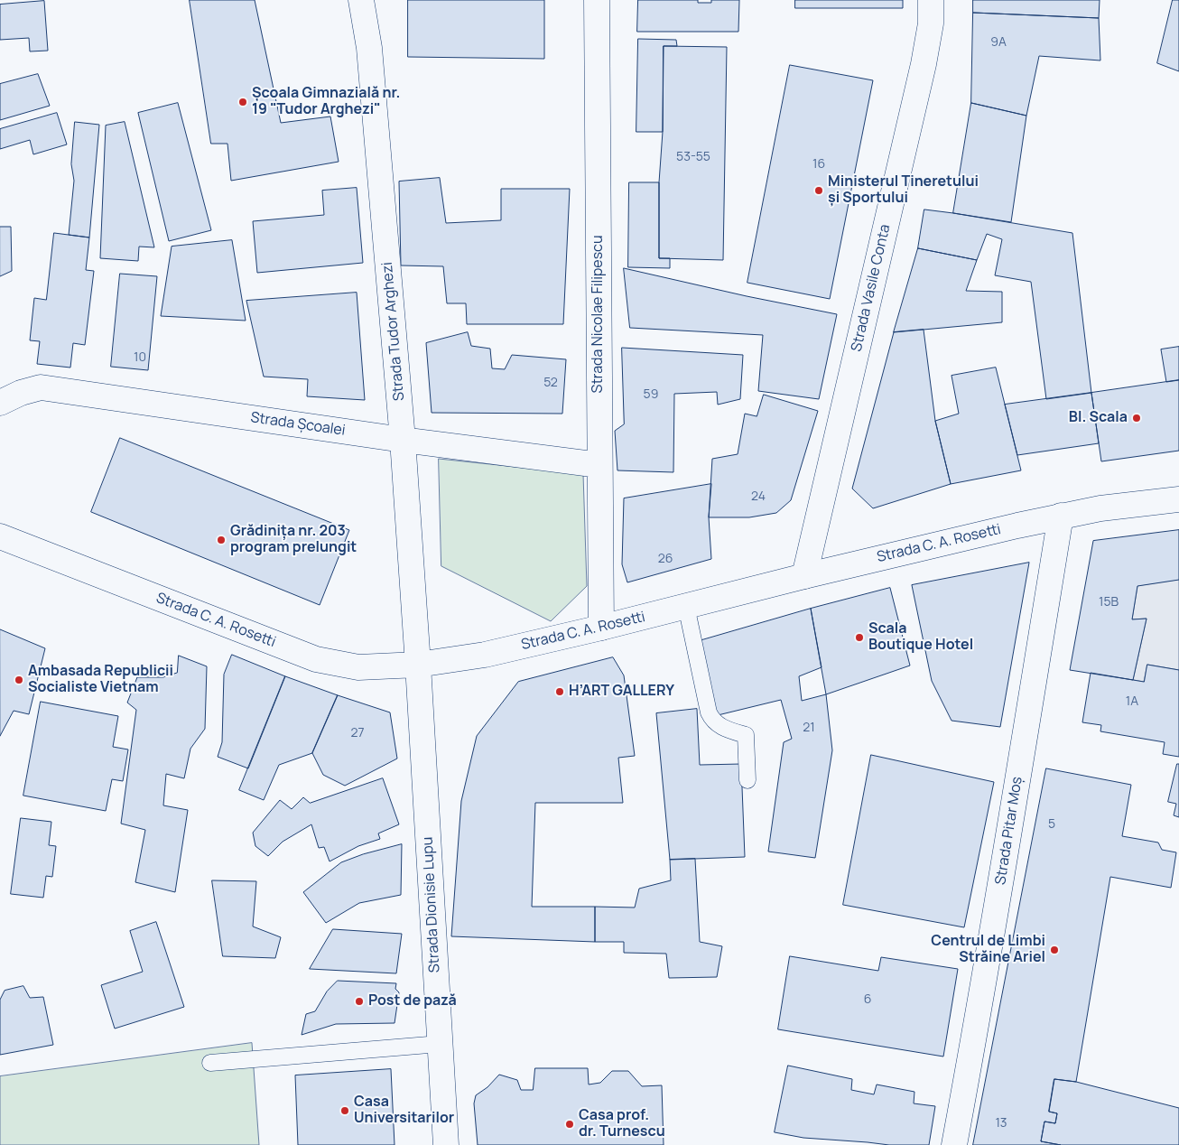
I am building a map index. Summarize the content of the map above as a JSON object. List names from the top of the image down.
{
  "streets": {
    "street": [
      "Strada Vasile Conta",
      "Strada Nicolae Filipescu",
      "Strada Tudor Arghezi",
      "Strada Școalei",
      "Strada C. A. Rosetti",
      "Strada Pitar Moș",
      "Strada Dionisie Lupu"
    ]
  },
  "crossings": [
    ["Strada Vasile Conta", "Strada C. A. Rosetti"],
    ["Strada Nicolae Filipescu", "Strada Școalei"],
    ["Strada Nicolae Filipescu", "Strada C. A. Rosetti"],
    ["Strada Tudor Arghezi", "Strada Școalei"],
    ["Strada Tudor Arghezi", "Strada C. A. Rosetti"],
    ["Strada Tudor Arghezi", "Strada Dionisie Lupu"],
    ["Strada C. A. Rosetti", "Strada Pitar Moș"],
    ["Strada C. A. Rosetti", "Strada Dionisie Lupu"]
  ],
  "places": [
    "Școala Gimnazială nr. 19 \"Tudor Arghezi\"",
    "Ministerul Tineretului și Sportului",
    "Bl. Scala",
    "Grădinița nr. 203 program prelungit",
    "Scala Boutique Hotel",
    "Ambasada Republicii Socialiste Vietnam",
    "H’ART GALLERY",
    "Centrul de Limbi Străine Ariel",
    "Post de pază",
    "Casa Universitarilor",
    "Casa prof. dr. Turnescu"
  ],
  "house_numbers": [
    "9A",
    "53-55",
    "16",
    "10",
    "52",
    "59",
    "24",
    "26",
    "15B",
    "1A",
    "21",
    "27",
    "5",
    "6",
    "13"
  ]
}
